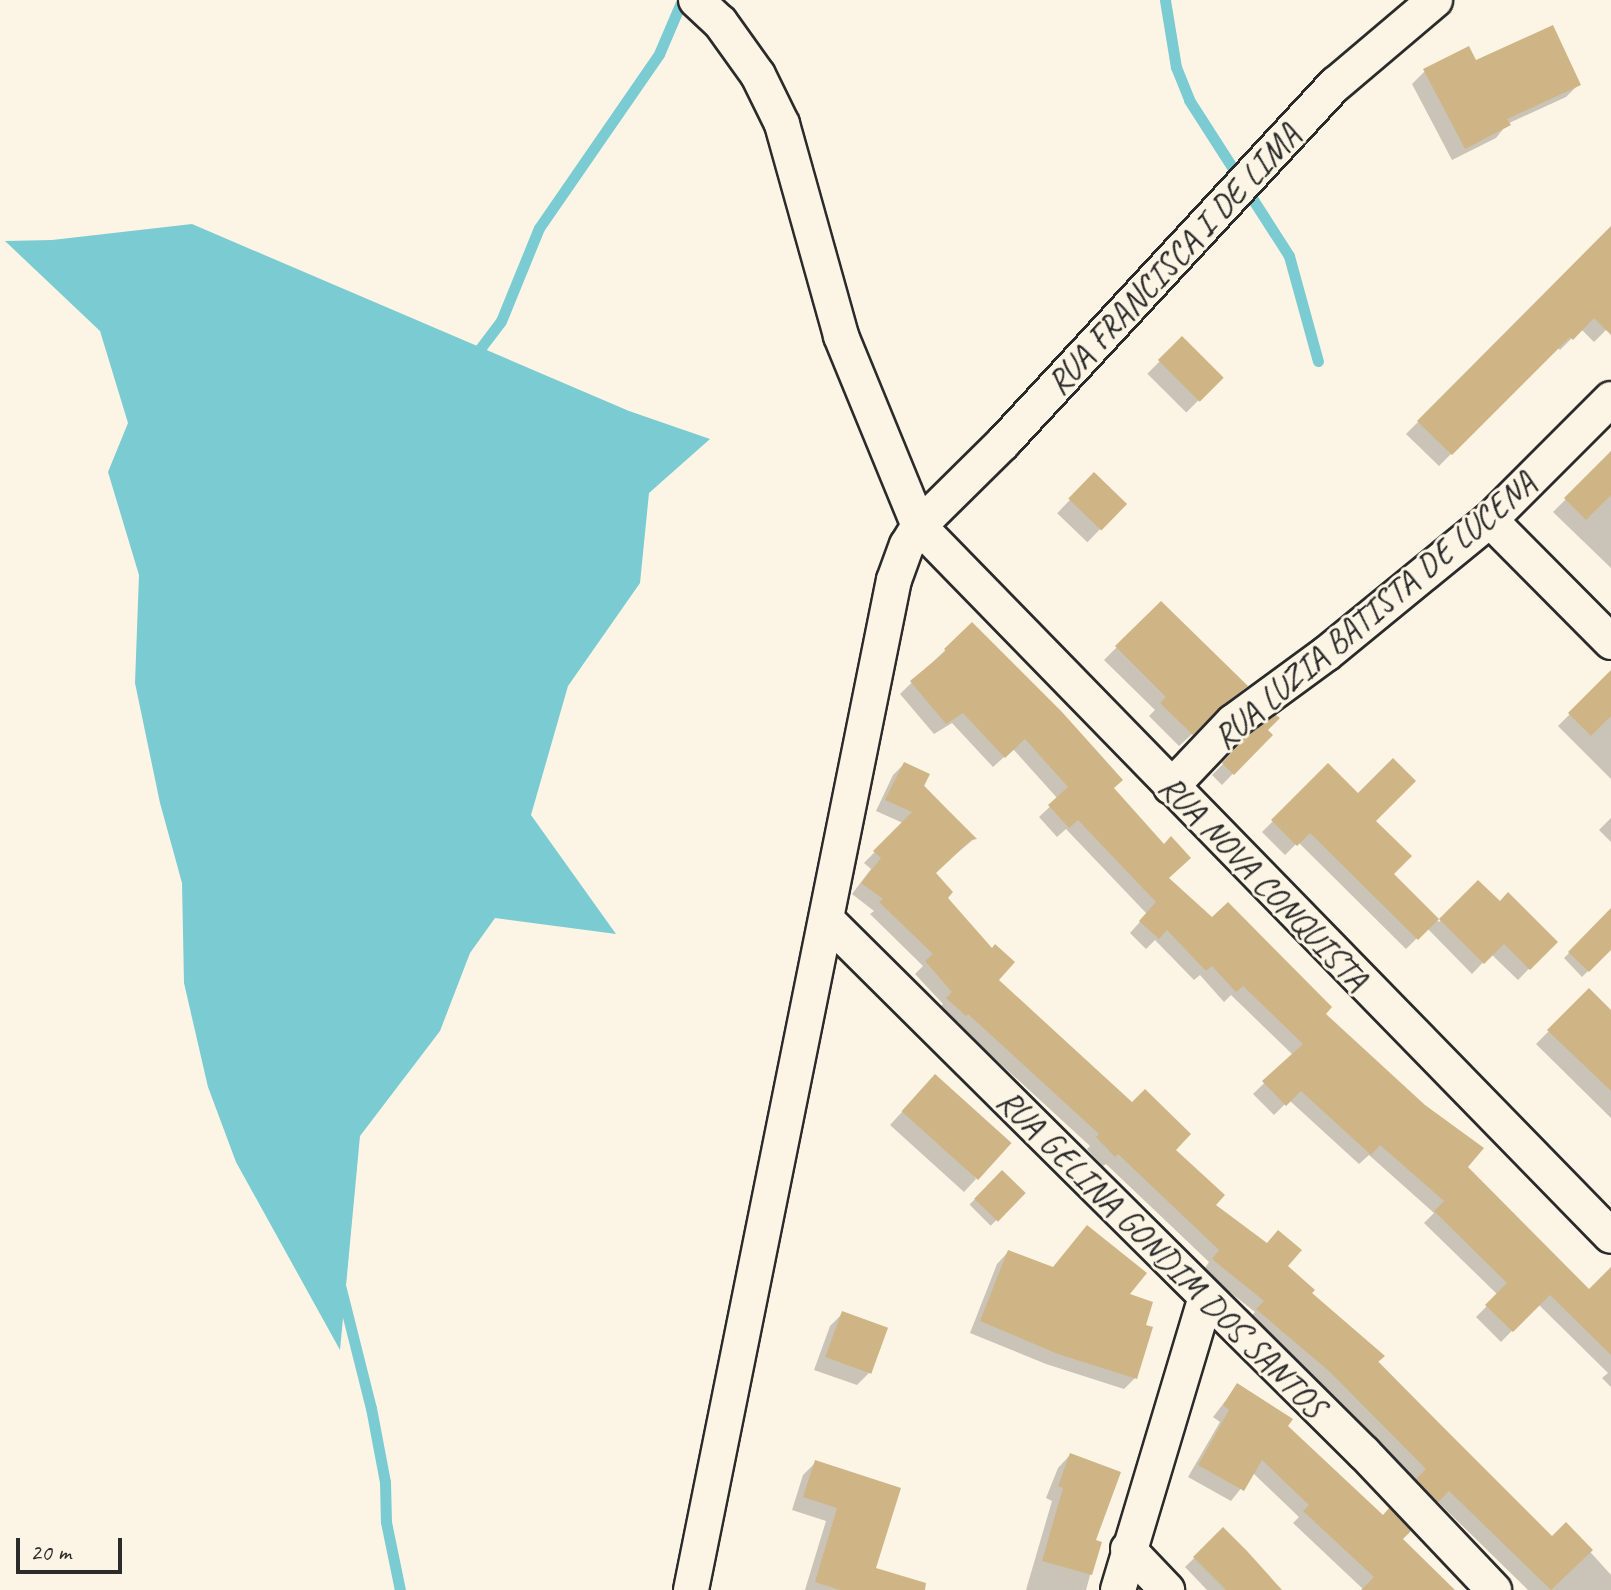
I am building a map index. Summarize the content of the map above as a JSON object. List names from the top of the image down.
{
  "streets": {
    "street": [
      "RUA FRANCISCA I DE LIMA",
      "RUA LUZIA BATISTA DE LUCENA",
      "RUA NOVA CONQUISTA",
      "RUA GELINA GONDIM DOS SANTOS"
    ]
  },
  "crossings": [
    ["RUA FRANCISCA I DE LIMA", "RUA NOVA CONQUISTA"],
    ["RUA LUZIA BATISTA DE LUCENA", "RUA NOVA CONQUISTA"]
  ],
  "scale_bar": "20 m"
}
